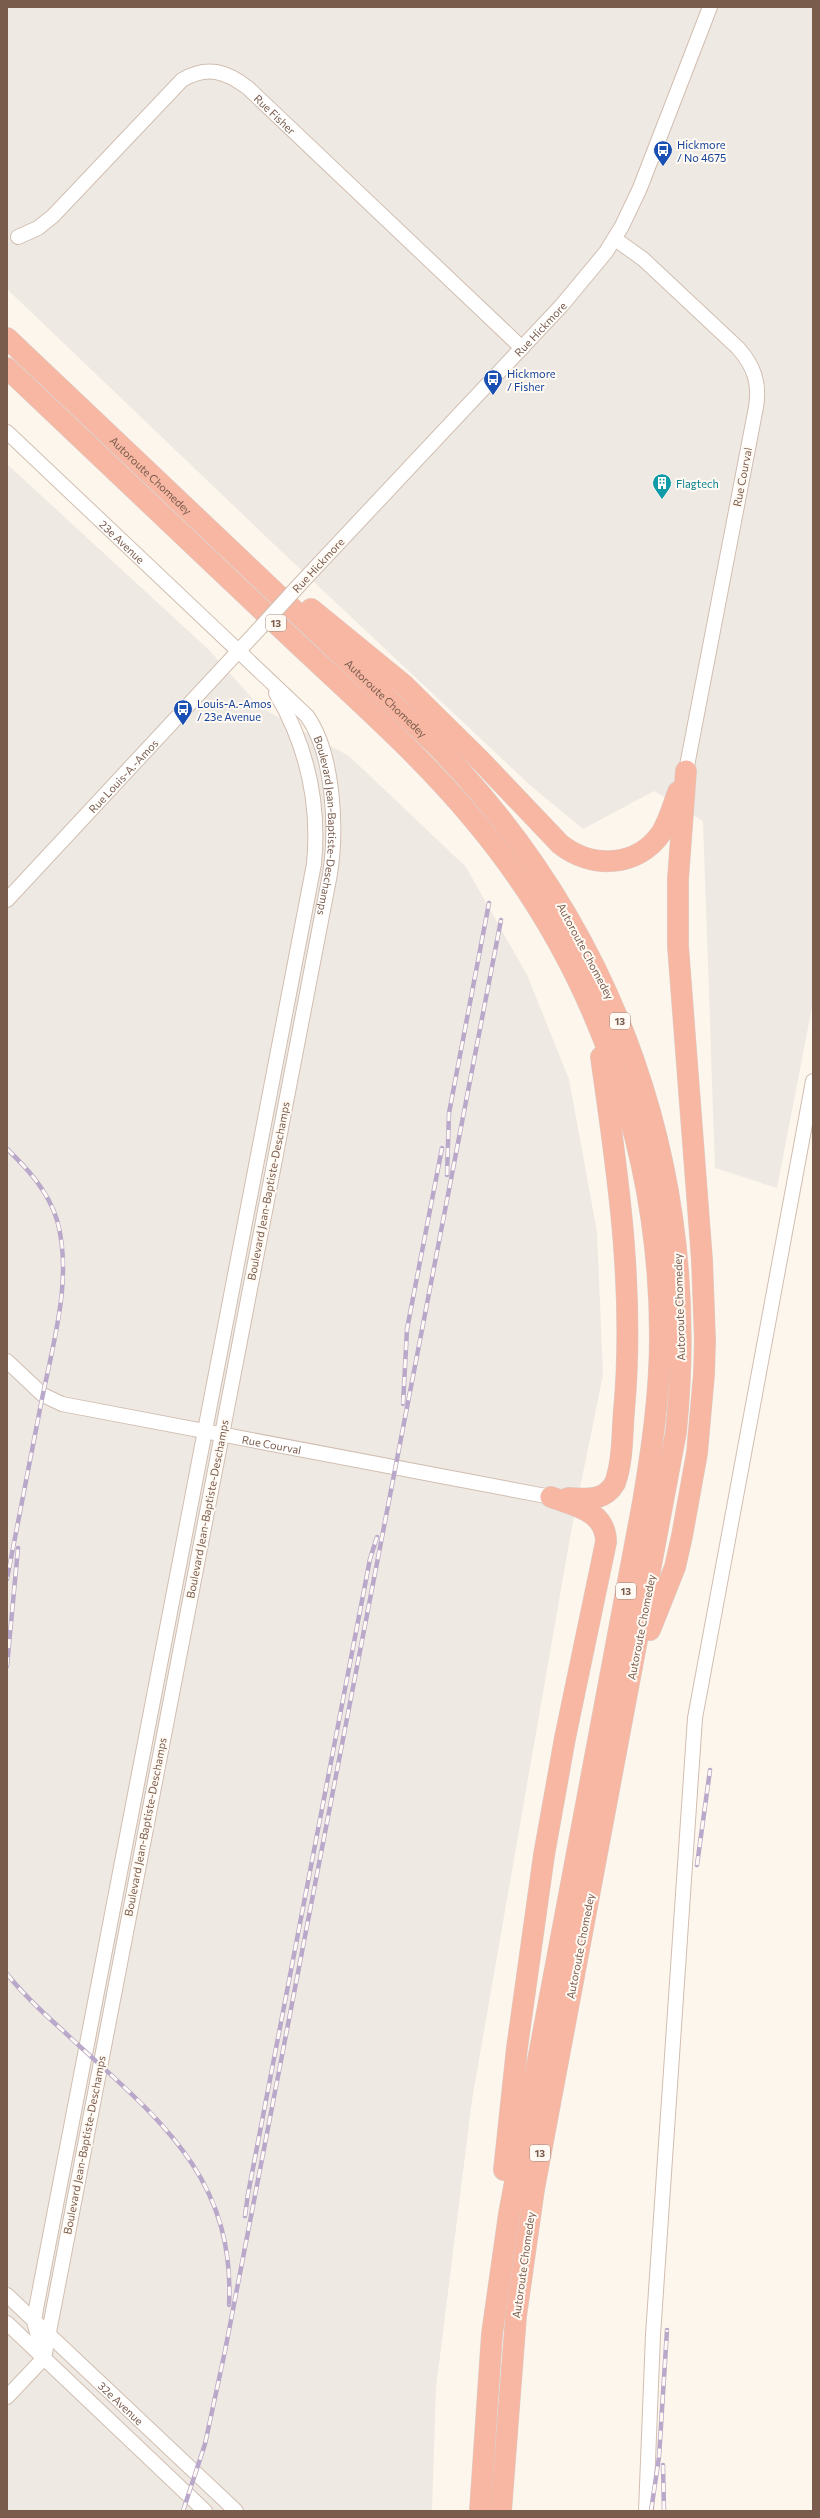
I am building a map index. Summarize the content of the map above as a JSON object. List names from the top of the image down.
{
  "streets": {
    "highway": ["Autoroute Chomedey", "13"],
    "street": [
      "Rue Fisher",
      "Rue Hickmore",
      "Rue Courval",
      "23e Avenue",
      "Rue Louis-A.-Amos",
      "Boulevard Jean-Baptiste-Deschamps",
      "32e Avenue"
    ]
  },
  "crossings": [
    ["Rue Fisher", "Rue Hickmore"],
    ["Rue Hickmore", "Rue Courval"],
    ["Rue Hickmore", "23e Avenue"],
    ["Rue Hickmore", "Rue Louis-A.-Amos"],
    ["Rue Hickmore", "Boulevard Jean-Baptiste-Deschamps"],
    ["Rue Courval", "Boulevard Jean-Baptiste-Deschamps"],
    ["23e Avenue", "Rue Louis-A.-Amos"],
    ["23e Avenue", "Boulevard Jean-Baptiste-Deschamps"],
    ["Rue Louis-A.-Amos", "Boulevard Jean-Baptiste-Deschamps"],
    ["Boulevard Jean-Baptiste-Deschamps", "32e Avenue"]
  ],
  "places": {
    "bus stop": ["Hickmore / No 4675", "Hickmore / Fisher", "Louis-A.-Amos / 23e Avenue"],
    "building": ["Flagtech"]
  }
}
